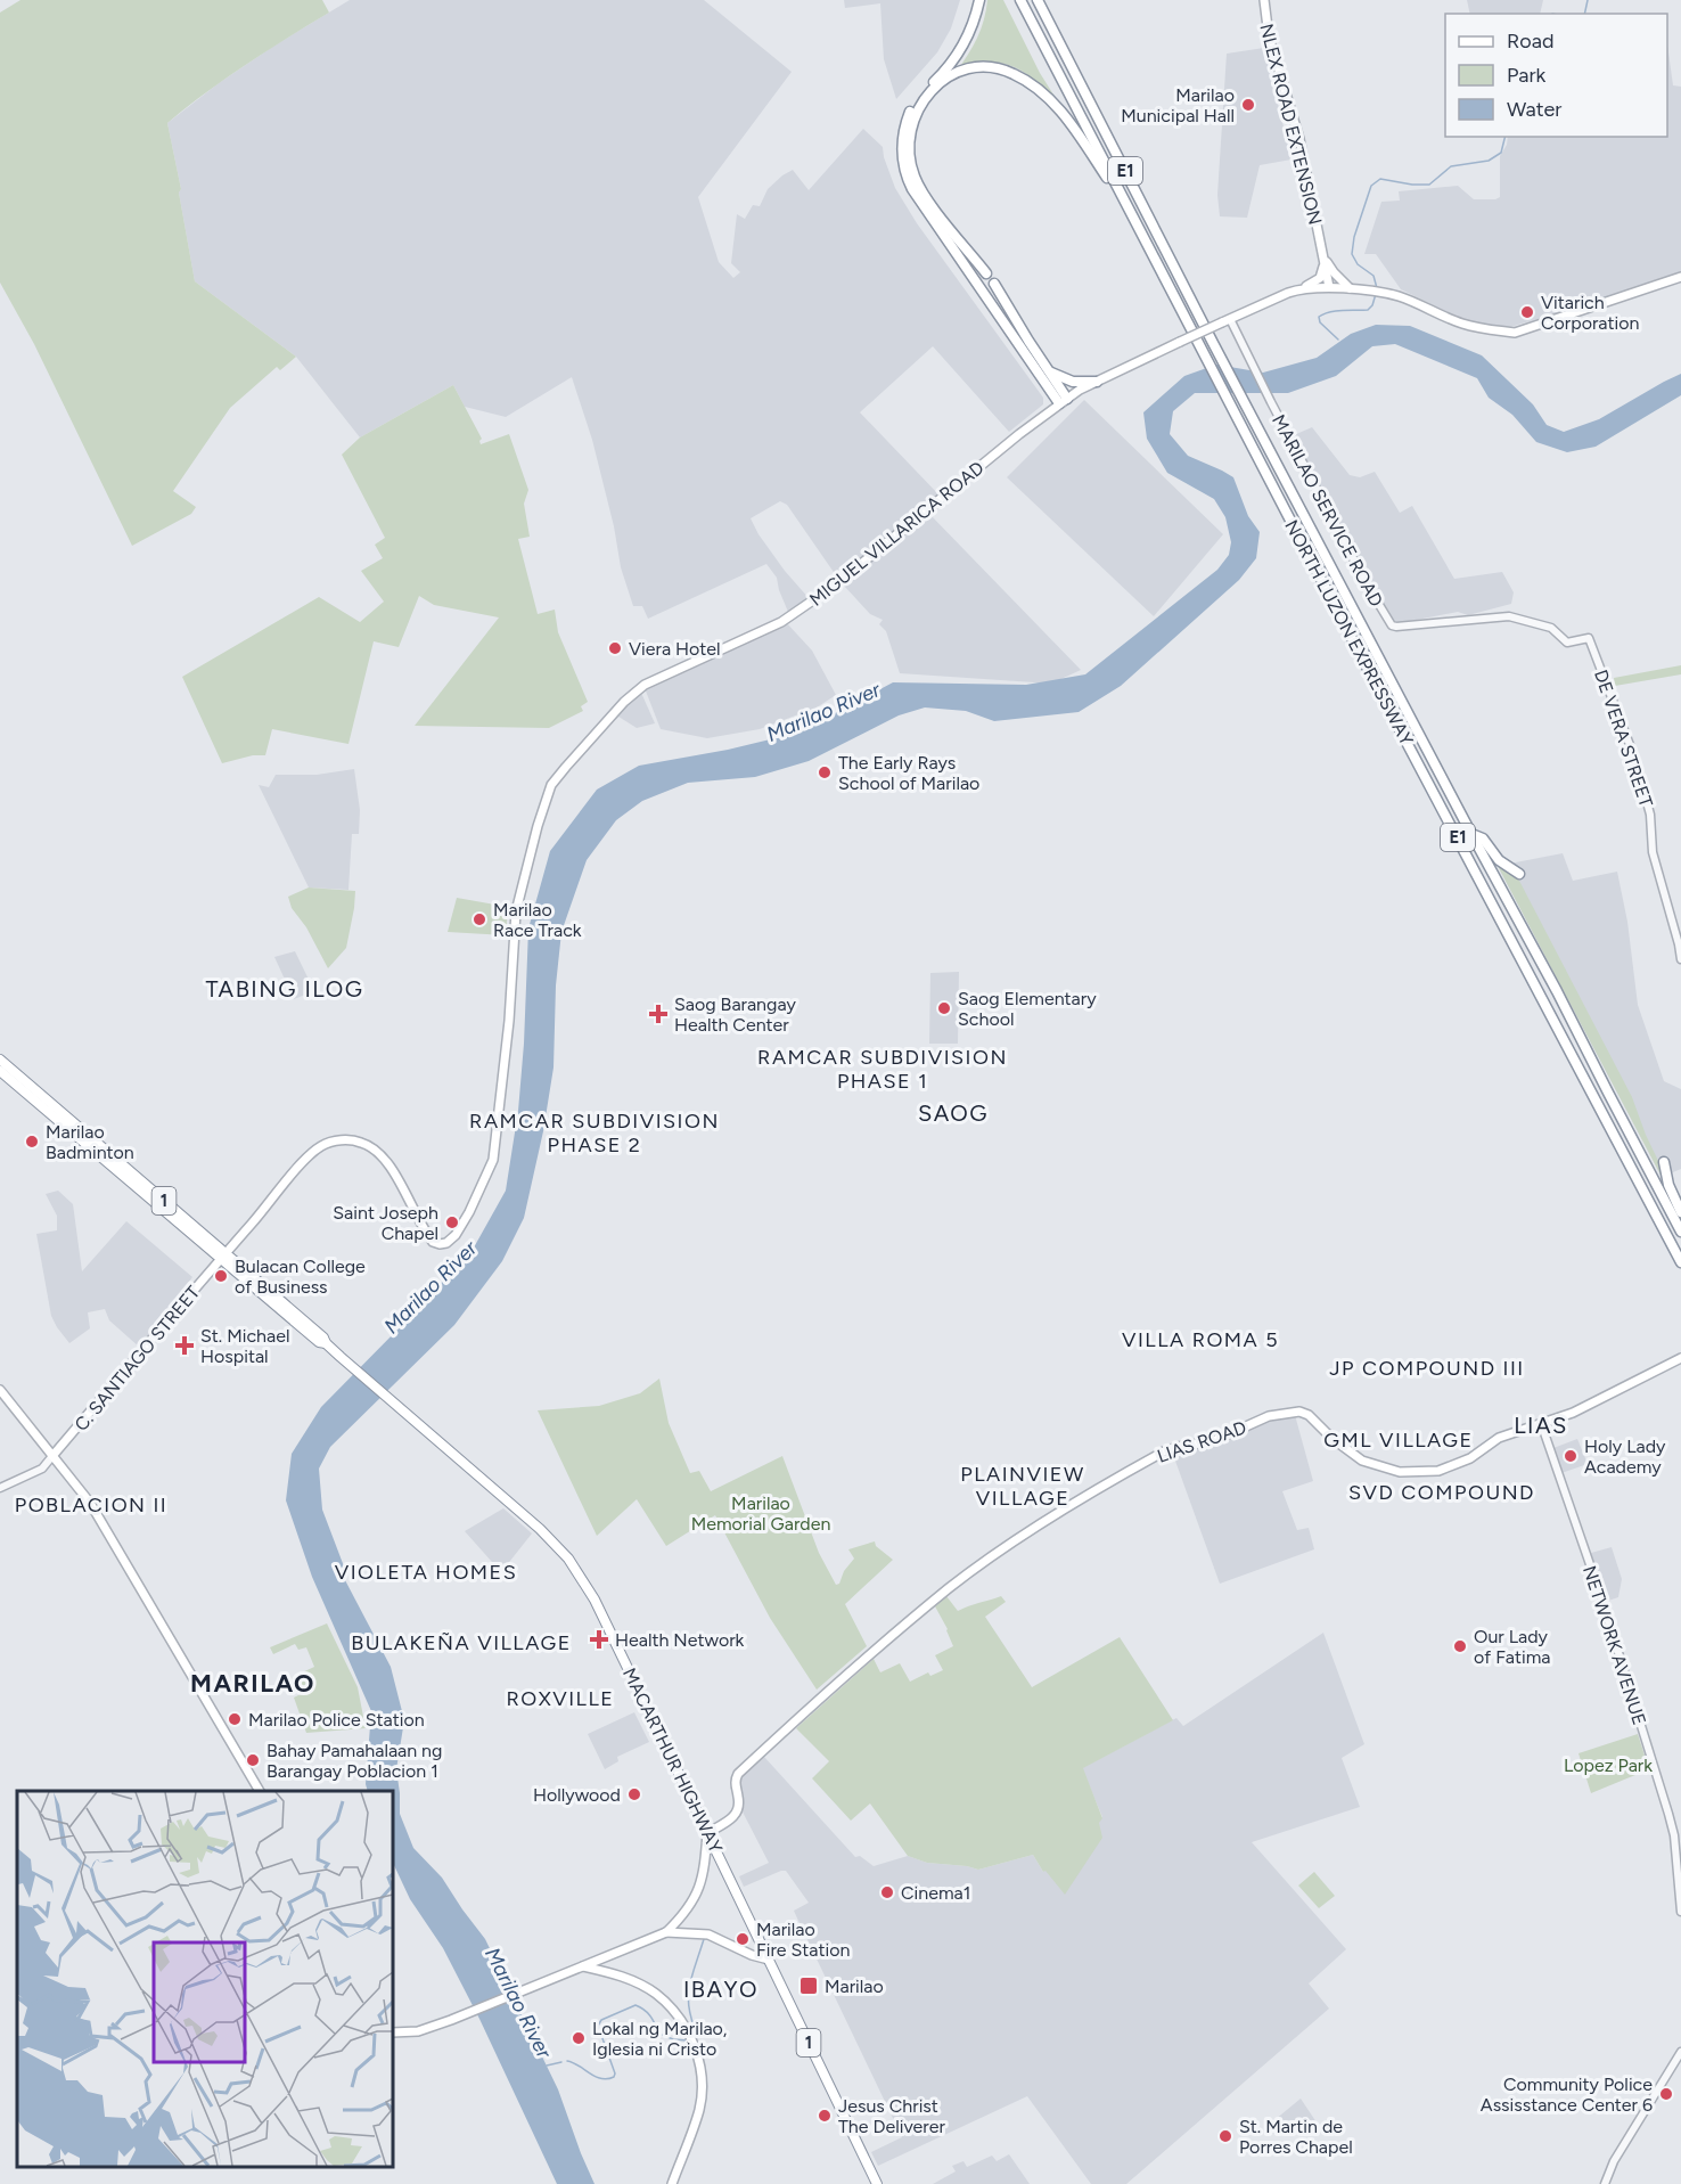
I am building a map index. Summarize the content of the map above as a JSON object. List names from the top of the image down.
{
  "streets": {
    "highway": [
      "E1",
      "NORTH LUZON EXPRESSWAY",
      "1",
      "MACARTHUR HIGHWAY"
    ],
    "main road": [
      "NLEX ROAD EXTENSION",
      "MIGUEL VILLARICA ROAD",
      "C. SANTIAGO STREET",
      "LIAS ROAD"
    ],
    "street": ["MARILAO SERVICE ROAD", "DE VERA STREET", "NETWORK AVENUE"]
  },
  "crossings": [
    ["NLEX ROAD EXTENSION", "MIGUEL VILLARICA ROAD"],
    ["MARILAO SERVICE ROAD", "MIGUEL VILLARICA ROAD"],
    ["MARILAO SERVICE ROAD", "DE VERA STREET"],
    ["MIGUEL VILLARICA ROAD", "C. SANTIAGO STREET"],
    ["MIGUEL VILLARICA ROAD", "MACARTHUR HIGHWAY"],
    ["C. SANTIAGO STREET", "MACARTHUR HIGHWAY"],
    ["LIAS ROAD", "NETWORK AVENUE"],
    ["LIAS ROAD", "MACARTHUR HIGHWAY"]
  ],
  "districts": [
    "TABING ILOG",
    "RAMCAR SUBDIVISION PHASE 1",
    "SAOG",
    "RAMCAR SUBDIVISION PHASE 2",
    "VILLA ROMA 5",
    "JP COMPOUND III",
    "LIAS",
    "GML VILLAGE",
    "PLAINVIEW VILLAGE",
    "SVD COMPOUND",
    "POBLACION II",
    "VIOLETA HOMES",
    "BULAKEÑA VILLAGE",
    "MARILAO",
    "ROXVILLE",
    "IBAYO"
  ],
  "water": ["Marilao River"],
  "parks": ["Marilao Memorial Garden", "Lopez Park"],
  "places": {
    "other": [
      "Marilao Municipal Hall",
      "Vitarich Corporation",
      "Viera Hotel",
      "The Early Rays School of Marilao",
      "Marilao Race Track",
      "Saog Elementary School",
      "Marilao Badminton",
      "Saint Joseph Chapel",
      "Bulacan College of Business",
      "Holy Lady Academy",
      "Our Lady of Fatima",
      "Marilao Police Station",
      "Bahay Pamahalaan ng Barangay Poblacion 1",
      "Hollywood",
      "Cinema1",
      "Marilao Fire Station",
      "Lokal ng Marilao, Iglesia ni Cristo",
      "Community Police Assisstance Center 6",
      "Jesus Christ The Deliverer",
      "St. Martin de Porres Chapel"
    ],
    "health": ["Saog Barangay Health Center", "St. Michael Hospital", "Health Network"],
    "transit": ["Marilao"]
  },
  "legend": ["Road", "Park", "Water"]
}
